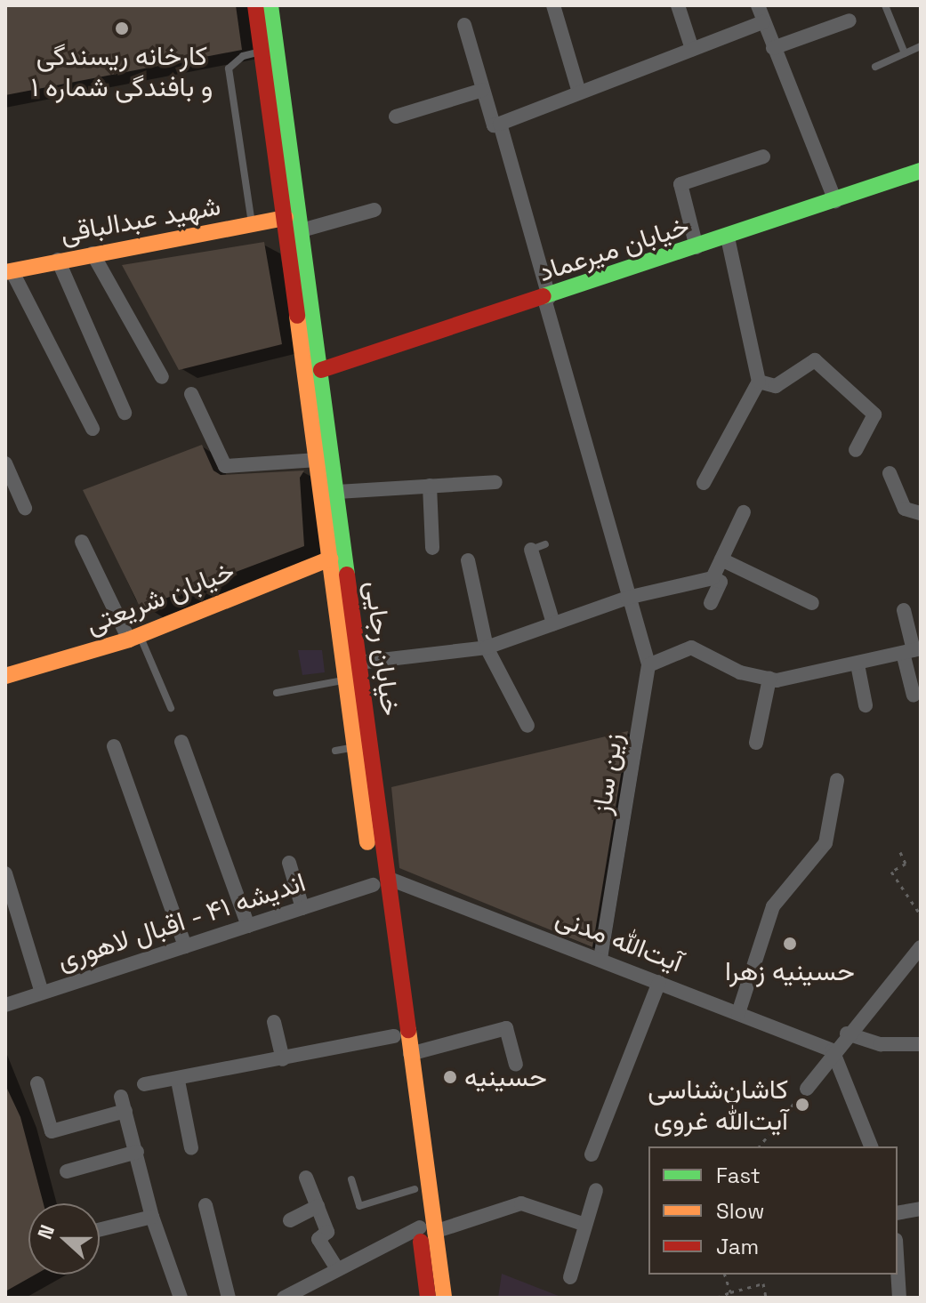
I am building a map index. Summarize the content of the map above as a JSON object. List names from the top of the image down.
{
  "streets": {
    "main road": [
      "شهید عبدالباقی",
      "خیابان میرعماد",
      "خیابان شریعتی",
      "خیابان رجایی"
    ],
    "street": ["زین ساز", "اندیشه ۴۱ - اقبال لاهوری", "آیت‌الله مدنی"]
  },
  "crossings": [
    ["شهید عبدالباقی", "خیابان رجایی"],
    ["خیابان میرعماد", "خیابان رجایی"],
    ["خیابان میرعماد", "زین ساز"],
    ["خیابان شریعتی", "خیابان رجایی"],
    ["خیابان رجایی", "اندیشه ۴۱ - اقبال لاهوری"],
    ["خیابان رجایی", "آیت‌الله مدنی"],
    ["زین ساز", "آیت‌الله مدنی"],
    ["اندیشه ۴۱ - اقبال لاهوری", "آیت‌الله مدنی"]
  ],
  "places": [
    "کارخانه ریسندگی و بافندگی شماره ۱",
    "حسینیه زهرا",
    "حسینیه",
    "کاشان‌شناسی آیت‌الله غروی"
  ],
  "legend": ["Fast", "Slow", "Jam"],
  "north": "left"
}
